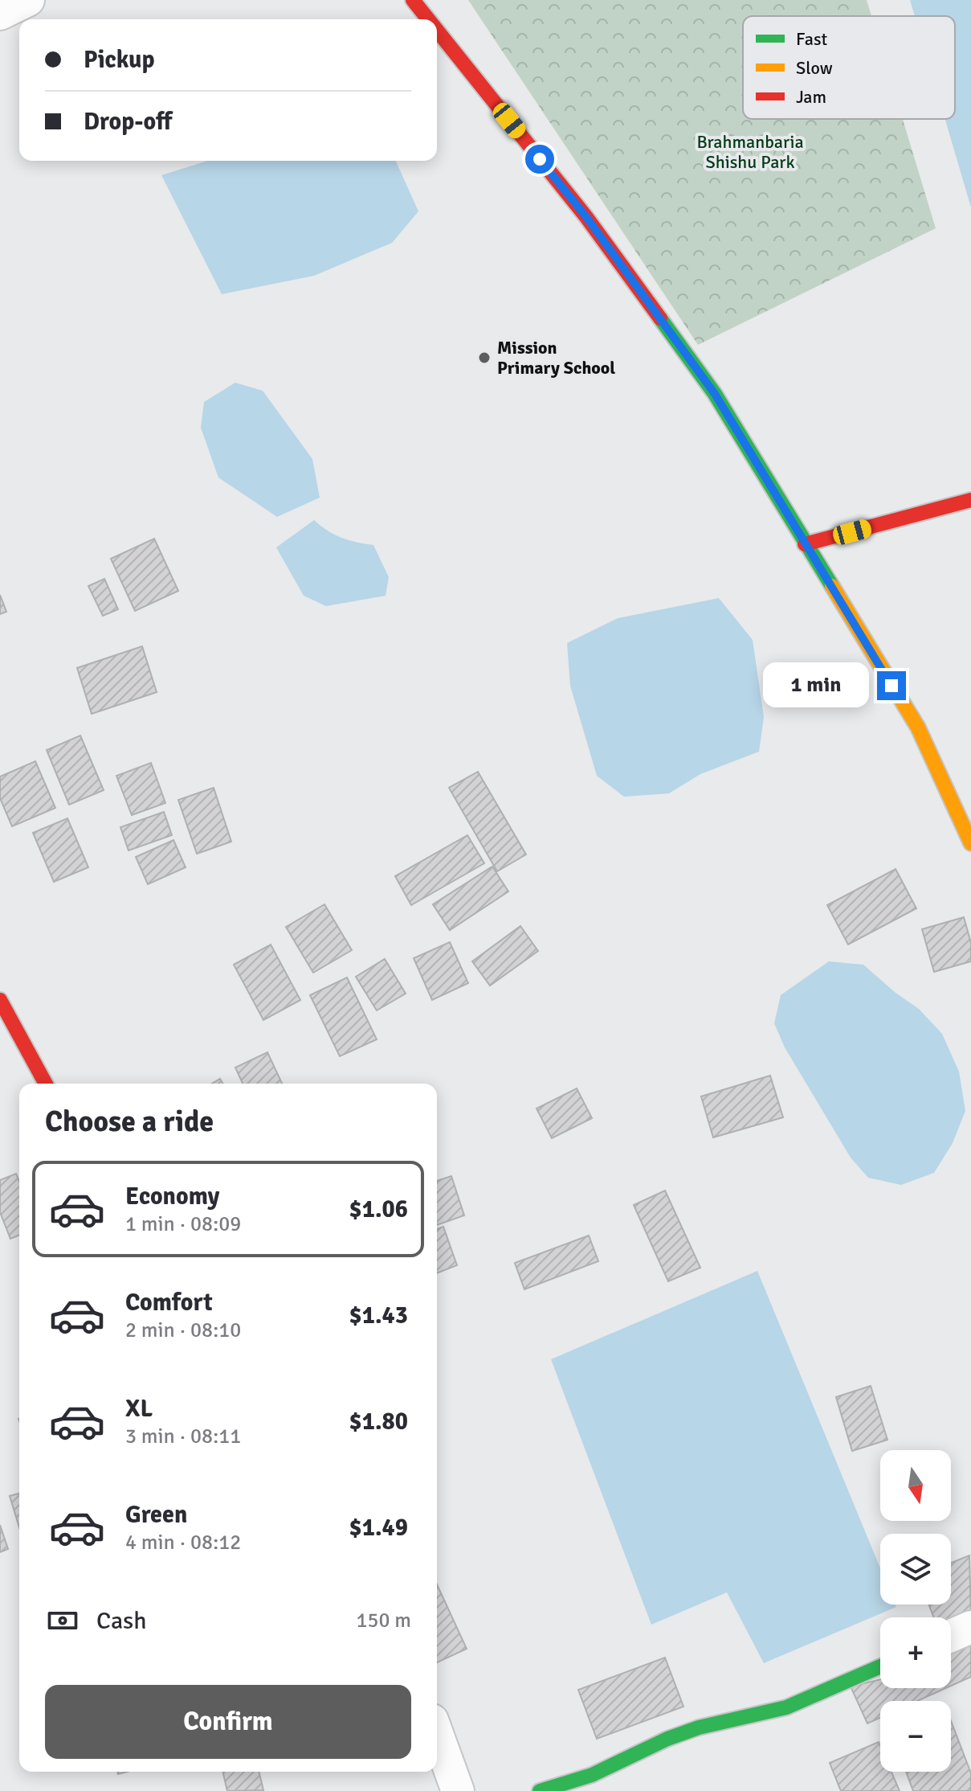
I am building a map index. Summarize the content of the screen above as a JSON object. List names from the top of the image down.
{
  "parks": ["Brahmanbaria Shishu Park"],
  "places": ["Mission Primary School"],
  "legend": ["Fast", "Slow", "Jam"],
  "north": "bottom",
  "page": {
    "banner": ["Pickup", "Drop-off"],
    "bubble": "1 min",
    "heading": "Choose a ride",
    "list": [
      {
        "name": "Economy",
        "note": "1 min · 08:09",
        "value": "$1.06"
      },
      {
        "name": "Comfort",
        "note": "2 min · 08:10",
        "value": "$1.43"
      },
      {
        "name": "XL",
        "note": "3 min · 08:11",
        "value": "$1.80"
      },
      {
        "name": "Green",
        "note": "4 min · 08:12",
        "value": "$1.49"
      }
    ],
    "map_buttons": ["+", "−"],
    "pay": ["Cash", "150 m"],
    "buttons": "Confirm"
  }
}
